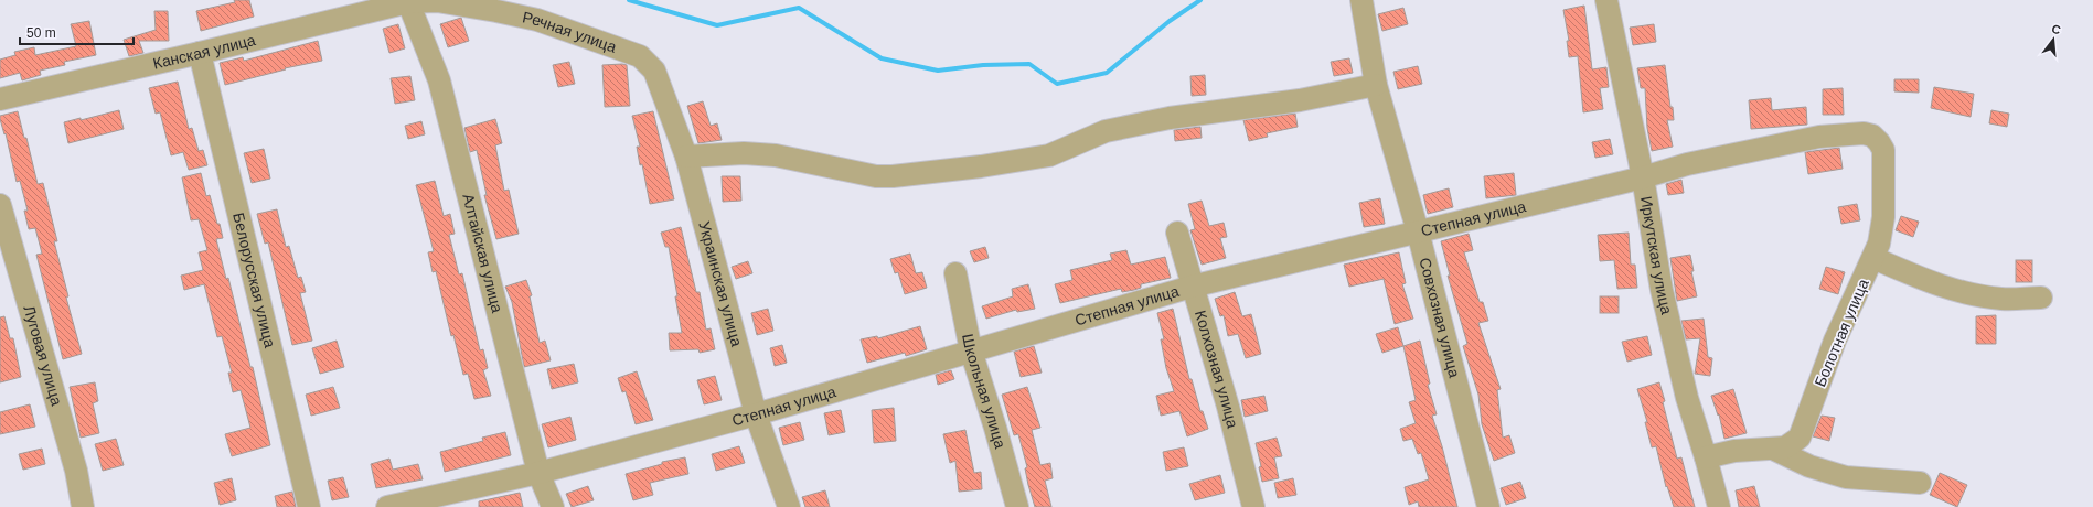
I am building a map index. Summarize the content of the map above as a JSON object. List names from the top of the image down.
{
  "streets": {
    "street": [
      "Речная улица",
      "Канская улица",
      "Степная улица",
      "Алтайская улица",
      "Иркутская улица",
      "Белорусская улица",
      "Украинская улица",
      "Совхозная улица",
      "Болотная улица",
      "Луговая улица",
      "Колхозная улица",
      "Школьная улица"
    ]
  },
  "crossings": [
    ["Речная улица", "Канская улица"],
    ["Речная улица", "Алтайская улица"],
    ["Речная улица", "Украинская улица"],
    ["Канская улица", "Алтайская улица"],
    ["Канская улица", "Белорусская улица"],
    ["Степная улица", "Алтайская улица"],
    ["Степная улица", "Иркутская улица"],
    ["Степная улица", "Украинская улица"],
    ["Степная улица", "Совхозная улица"],
    ["Степная улица", "Болотная улица"],
    ["Степная улица", "Колхозная улица"],
    ["Степная улица", "Школьная улица"],
    ["Иркутская улица", "Болотная улица"]
  ],
  "scale_bar": "50 m",
  "north": "top"
}
